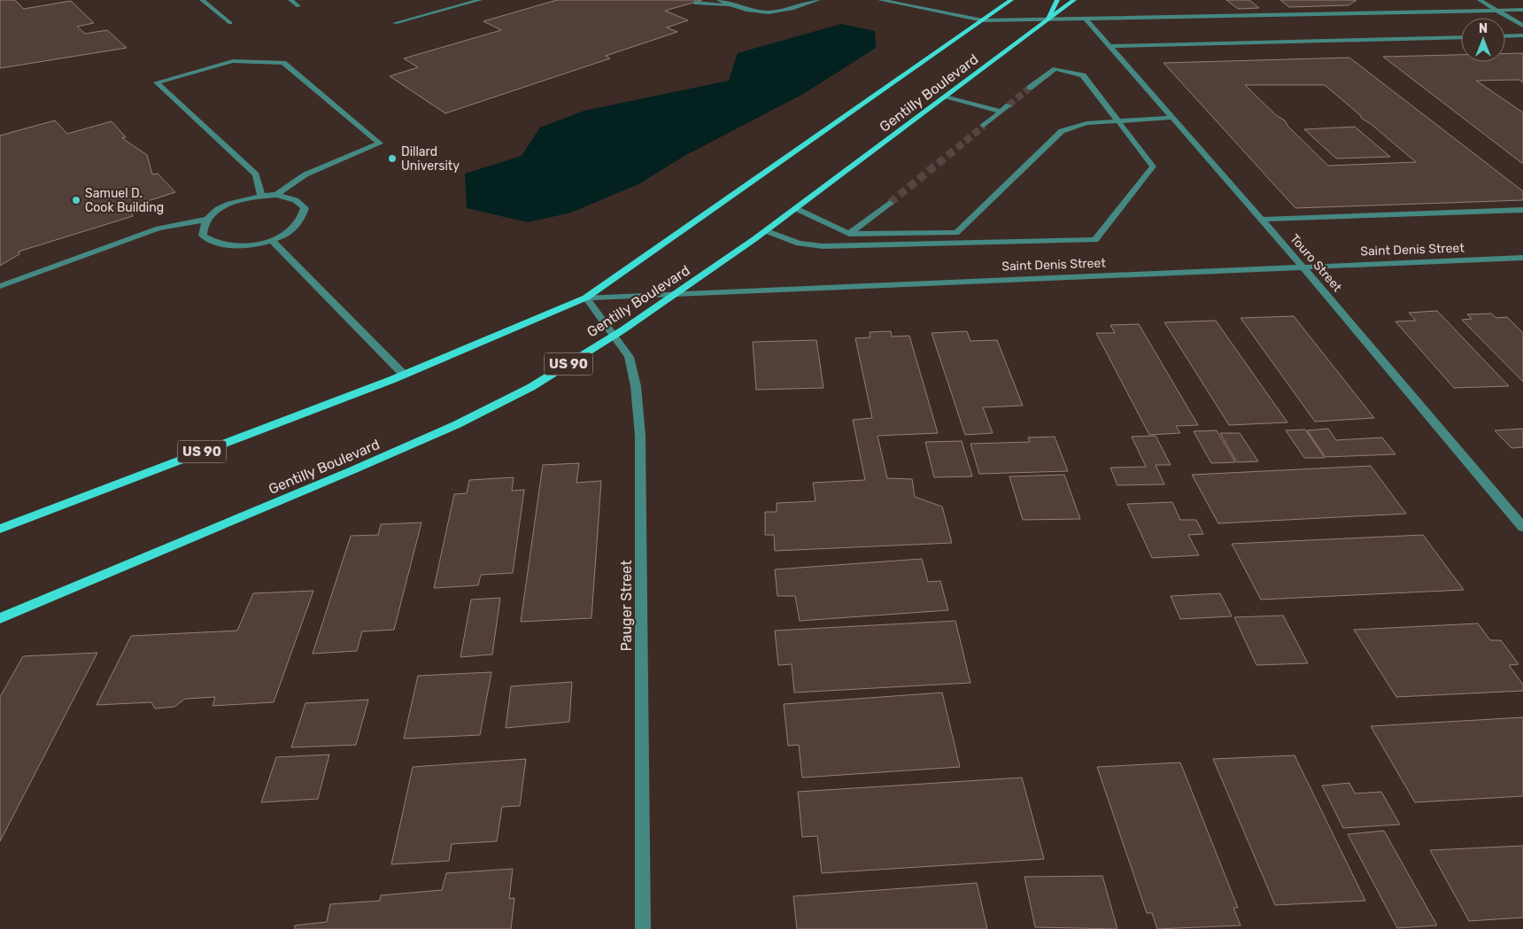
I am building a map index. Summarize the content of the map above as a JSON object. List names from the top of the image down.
{
  "streets": {
    "main road": ["Gentilly Boulevard", "US 90"],
    "street": ["Saint Denis Street", "Touro Street", "Pauger Street"]
  },
  "crossings": [
    ["Gentilly Boulevard", "Saint Denis Street"],
    ["Gentilly Boulevard", "Pauger Street"],
    ["Saint Denis Street", "Touro Street"],
    ["Saint Denis Street", "Pauger Street"]
  ],
  "places": ["Dillard University", "Samuel D. Cook Building"],
  "north": "top"
}
